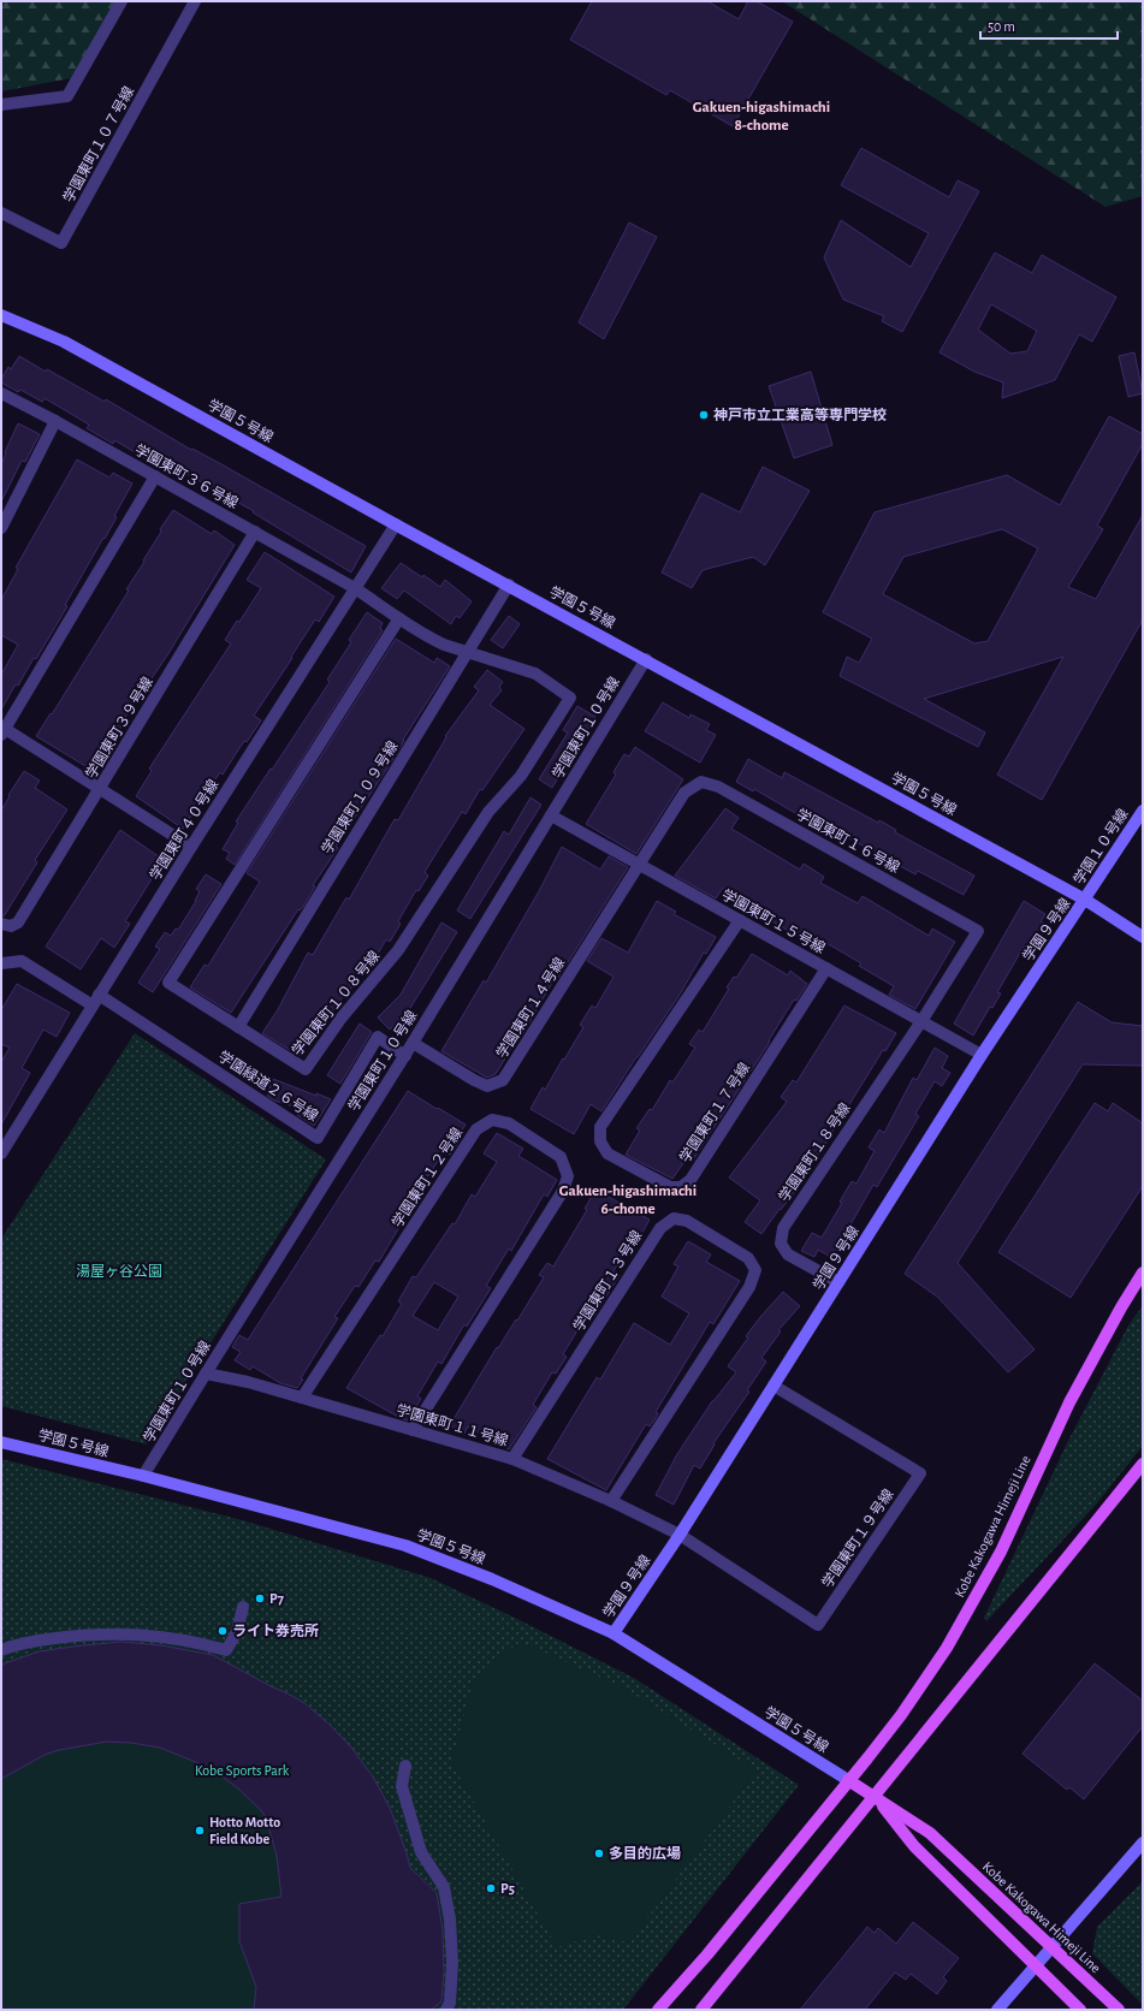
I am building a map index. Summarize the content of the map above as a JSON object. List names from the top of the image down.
{
  "streets": {
    "main road": ["Kobe Kakogawa Himeji Line"],
    "street": [
      "学園東町１０７号線",
      "学園５号線",
      "学園東町３６号線",
      "学園東町３９号線",
      "学園東町１０号線",
      "学園東町１０９号線",
      "学園東町４０号線",
      "学園東町１６号線",
      "学園１０号線",
      "学園東町１５号線",
      "学園９号線",
      "学園東町１０８号線",
      "学園東町１４号線",
      "学園緑道２６号線",
      "学園東町１７号線",
      "学園東町１８号線",
      "学園東町１２号線",
      "学園東町１３号線",
      "学園東町１１号線",
      "学園東町１９号線"
    ]
  },
  "crossings": [
    ["学園５号線", "学園東町１０号線"],
    ["学園５号線", "学園東町１０９号線"],
    ["学園５号線", "学園東町４０号線"],
    ["学園５号線", "学園１０号線"],
    ["学園５号線", "学園９号線"],
    ["学園５号線", "Kobe Kakogawa Himeji Line"],
    ["学園東町３６号線", "学園東町３９号線"],
    ["学園東町３６号線", "学園東町４０号線"],
    ["学園東町３６号線", "学園東町１０８号線"],
    ["学園東町１０号線", "学園東町１５号線"],
    ["学園東町１０号線", "学園東町１４号線"],
    ["学園東町１０号線", "学園緑道２６号線"],
    ["学園東町１０号線", "学園東町１１号線"],
    ["学園東町１０９号線", "学園東町１０８号線"],
    ["学園東町４０号線", "学園東町１０８号線"],
    ["学園東町４０号線", "学園緑道２６号線"],
    ["学園東町１６号線", "学園東町１５号線"],
    ["学園東町１６号線", "学園東町１４号線"],
    ["学園東町１６号線", "学園東町１８号線"],
    ["学園１０号線", "学園９号線"],
    ["学園東町１５号線", "学園９号線"],
    ["学園東町１５号線", "学園東町１４号線"],
    ["学園東町１５号線", "学園東町１７号線"],
    ["学園東町１５号線", "学園東町１８号線"],
    ["学園９号線", "学園東町１８号線"],
    ["学園９号線", "学園東町１１号線"],
    ["学園９号線", "学園東町１９号線"],
    ["学園東町１２号線", "学園東町１１号線"],
    ["学園東町１３号線", "学園東町１１号線"],
    ["学園東町１１号線", "学園東町１９号線"]
  ],
  "districts": ["Gakuen-higashimachi 8-chome", "Gakuen-higashimachi 6-chome"],
  "parks": ["湯屋ヶ谷公園", "Kobe Sports Park"],
  "places": [
    "神戸市立工業高等専門学校",
    "P7",
    "ライト券売所",
    "Hotto Motto Field Kobe",
    "多目的広場",
    "P5"
  ],
  "scale_bar": "50 m"
}
